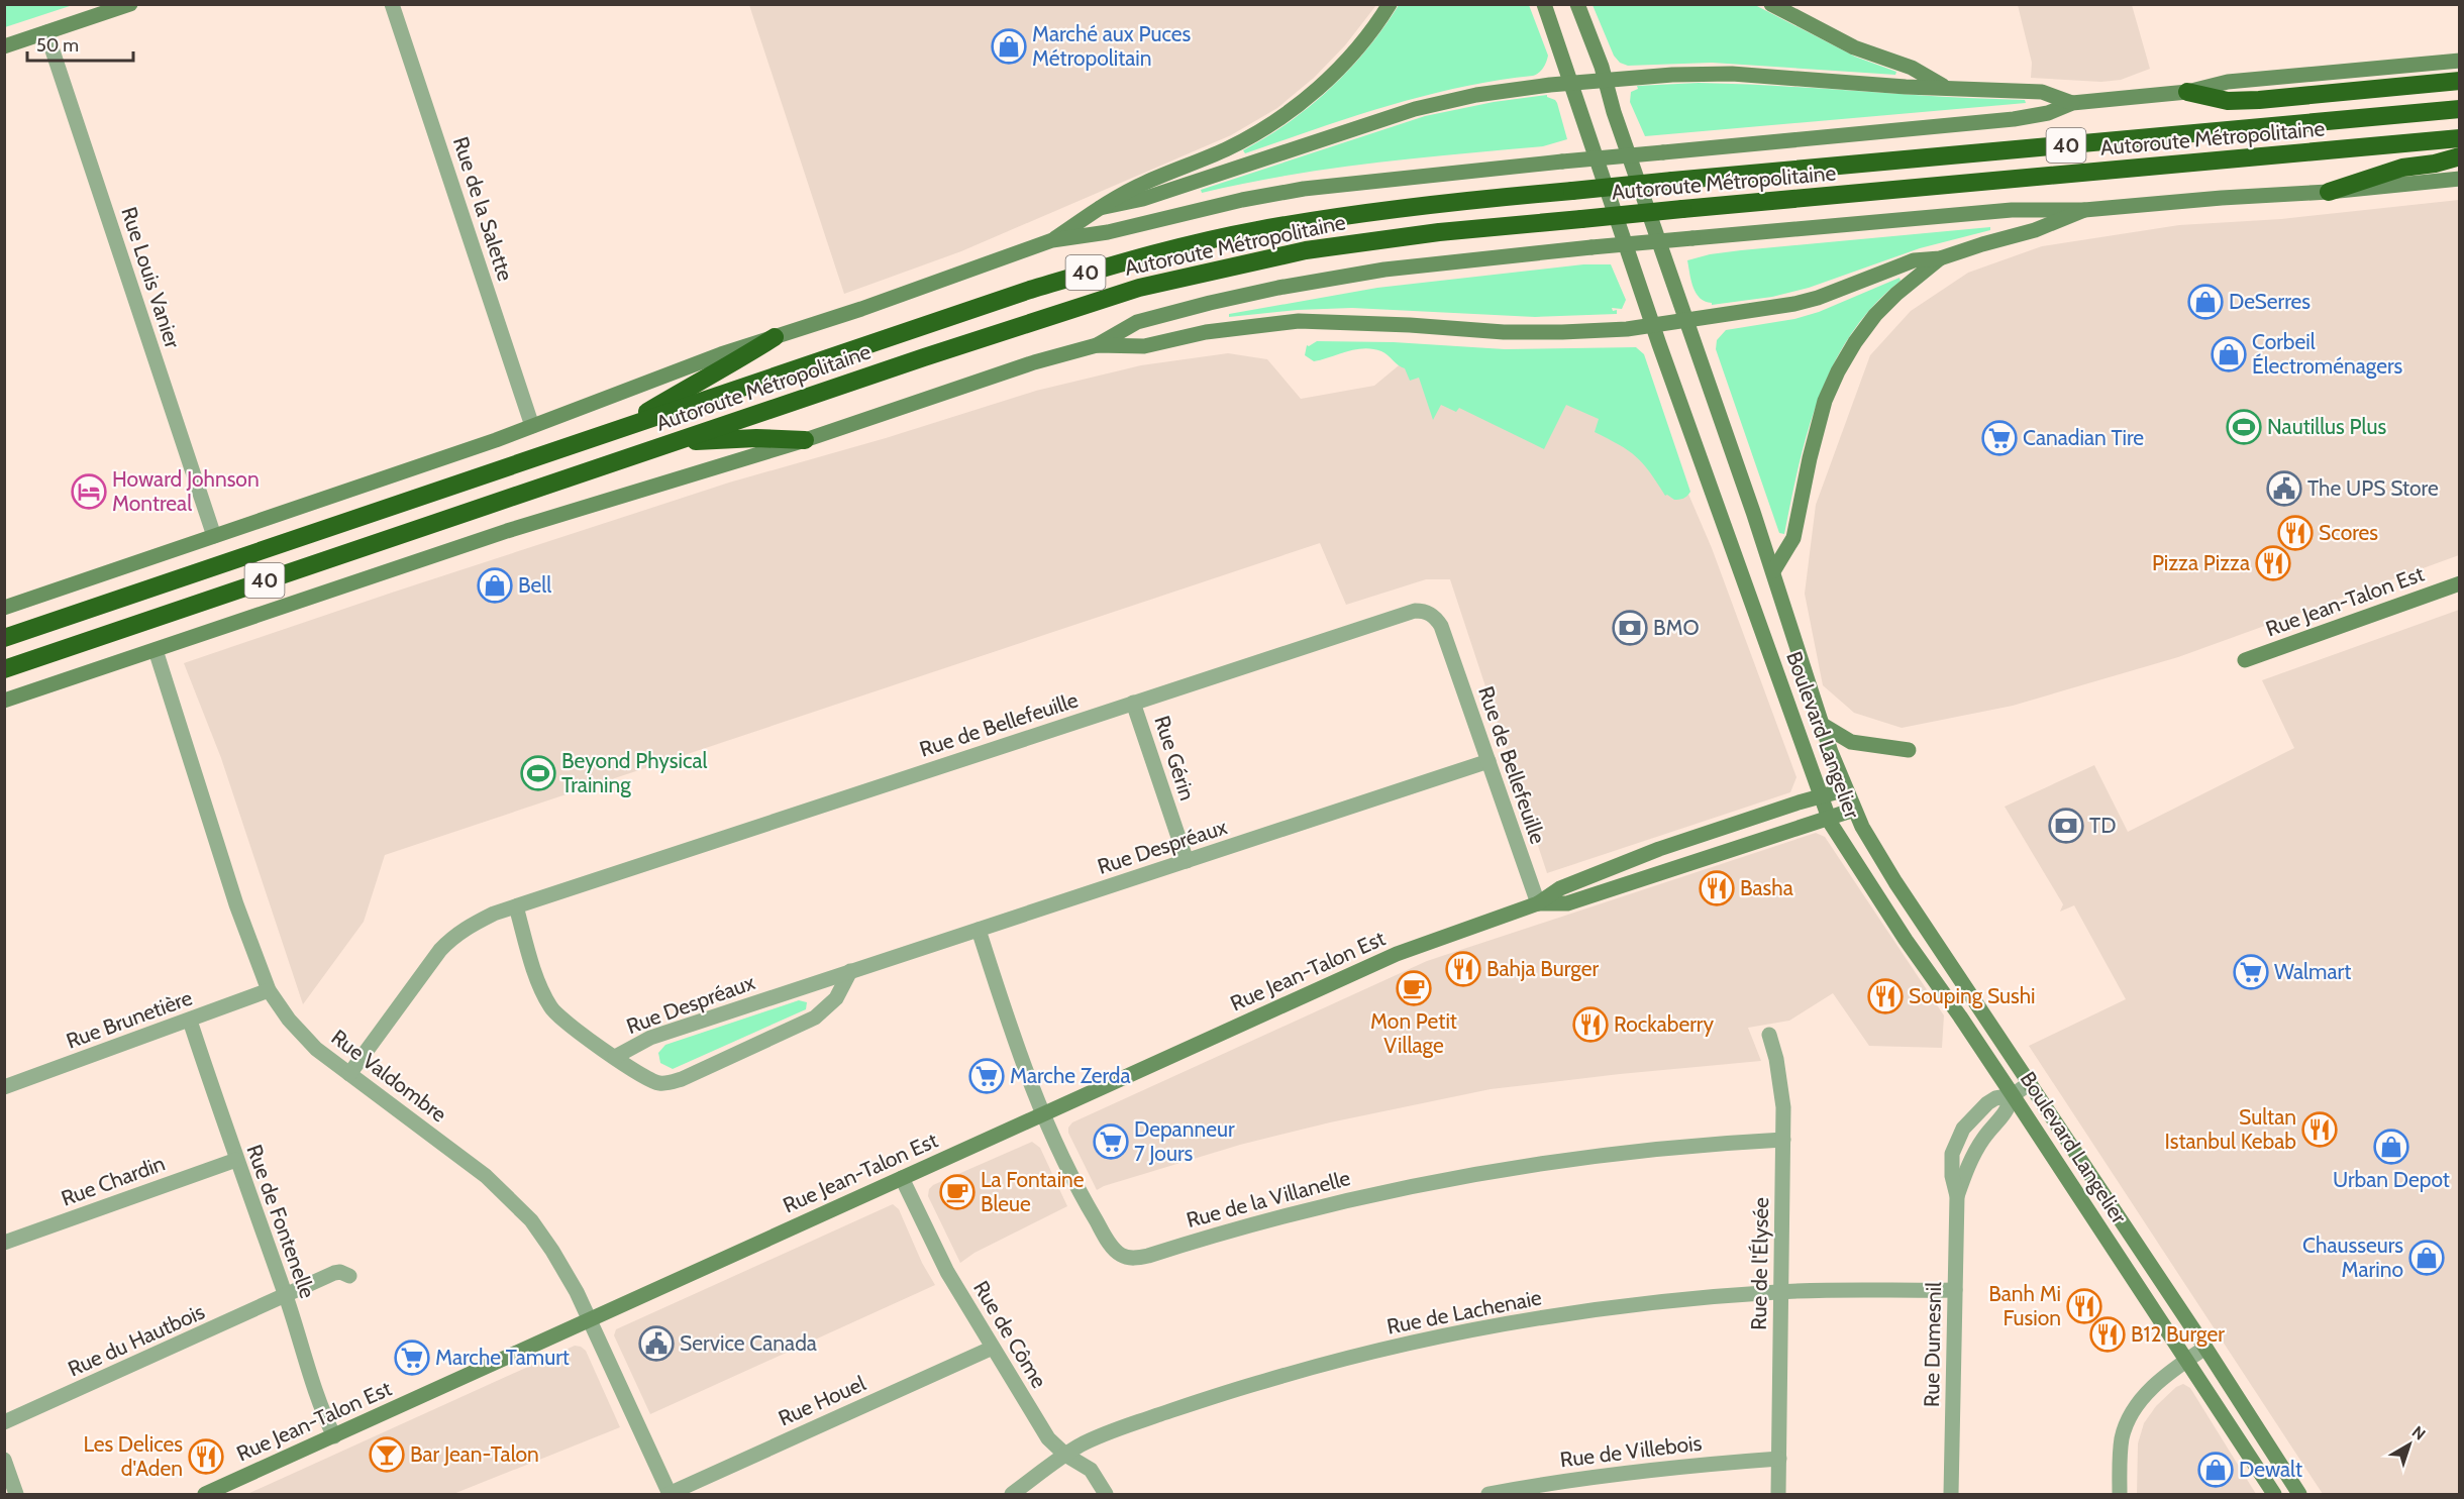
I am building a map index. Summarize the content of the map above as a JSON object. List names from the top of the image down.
{
  "streets": {
    "highway": ["Autoroute Métropolitaine", "40"],
    "main road": ["Rue Jean-Talon Est", "Boulevard Langelier"],
    "street": [
      "Rue de la Salette",
      "Rue Louis Vanier",
      "Rue de Bellefeuille",
      "Rue Gérin",
      "Rue Despréaux",
      "Rue Brunetière",
      "Rue Valdombre",
      "Rue Chardin",
      "Rue de la Villanelle",
      "Rue de Fontenelle",
      "Rue de l'Élysée",
      "Rue de Lachenaie",
      "Rue de Côme",
      "Rue du Hautbois",
      "Rue Dumesnil",
      "Rue Houel",
      "Rue de Villebois"
    ]
  },
  "crossings": [
    ["Rue Jean-Talon Est", "Rue de Bellefeuille"],
    ["Rue Jean-Talon Est", "Boulevard Langelier"],
    ["Rue Jean-Talon Est", "Rue Valdombre"],
    ["Rue Jean-Talon Est", "Rue de la Villanelle"],
    ["Rue Jean-Talon Est", "Rue de Fontenelle"],
    ["Rue Jean-Talon Est", "Rue de Côme"],
    ["Rue de Bellefeuille", "Rue Gérin"],
    ["Rue de Bellefeuille", "Rue Despréaux"],
    ["Rue de Bellefeuille", "Rue Valdombre"],
    ["Boulevard Langelier", "Rue Dumesnil"],
    ["Rue Gérin", "Rue Despréaux"],
    ["Rue Despréaux", "Rue de la Villanelle"],
    ["Rue Brunetière", "Rue Valdombre"],
    ["Rue Brunetière", "Rue de Fontenelle"],
    ["Rue Valdombre", "Rue Houel"],
    ["Rue Chardin", "Rue de Fontenelle"],
    ["Rue de la Villanelle", "Rue de l'Élysée"],
    ["Rue de Fontenelle", "Rue du Hautbois"],
    ["Rue de l'Élysée", "Rue de Lachenaie"],
    ["Rue de l'Élysée", "Rue de Villebois"],
    ["Rue de Lachenaie", "Rue de Côme"],
    ["Rue de Lachenaie", "Rue Dumesnil"],
    ["Rue de Côme", "Rue Houel"]
  ],
  "places": {
    "shop": [
      "Marché aux Puces Métropolitain",
      "DeSerres",
      "Corbeil Électroménagers",
      "Bell",
      "Urban Depot",
      "Chausseurs Marino",
      "Dewalt"
    ],
    "sports": ["Nautillus Plus", "Beyond Physical Training"],
    "supermarket": [
      "Canadian Tire",
      "Walmart",
      "Marche Zerda",
      "Depanneur 7 Jours",
      "Marche Tamurt"
    ],
    "public building": ["The UPS Store", "Service Canada"],
    "hotel": ["Howard Johnson Montreal"],
    "restaurant": [
      "Scores",
      "Pizza Pizza",
      "Basha",
      "Bahja Burger",
      "Souping Sushi",
      "Rockaberry",
      "Sultan Istanbul Kebab",
      "Banh Mi Fusion",
      "B12 Burger",
      "Les Delices d'Aden"
    ],
    "bank": ["BMO", "TD"],
    "cafe": ["Mon Petit Village", "La Fontaine Bleue"],
    "bar": ["Bar Jean-Talon"]
  },
  "scale_bar": "50 m",
  "north": "top right"
}
